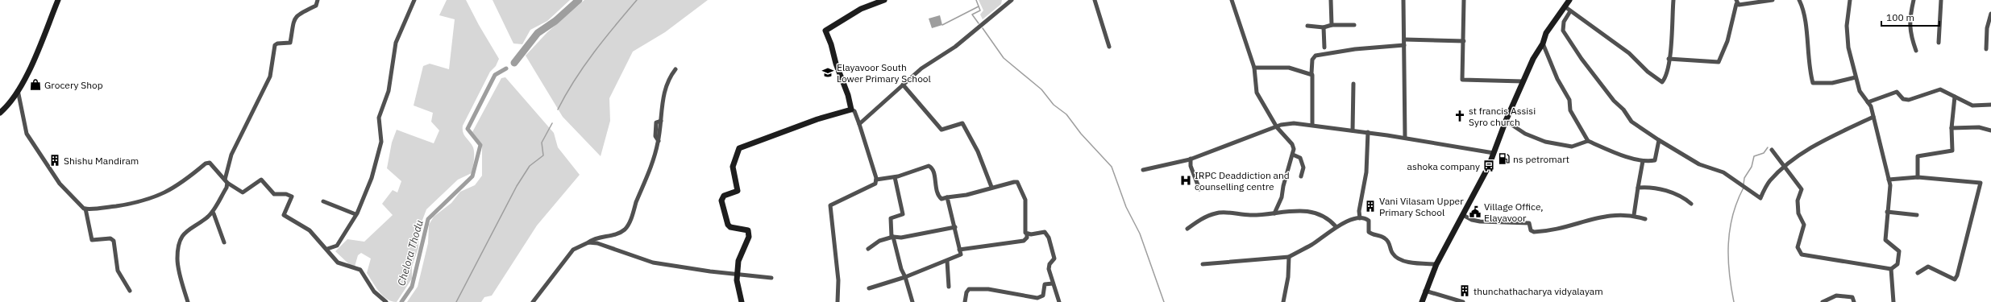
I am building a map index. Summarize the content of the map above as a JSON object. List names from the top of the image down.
{
  "water": ["Chelora Thodu"],
  "places": {
    "school or university": ["Elayavoor South Lower Primary School"],
    "shop": ["Grocery Shop"],
    "church": ["st francis Assisi Syro church"],
    "fuel station": ["ns petromart"],
    "building": ["Shishu Mandiram", "Vani Vilasam Upper Primary School", "thunchathacharya vidyalayam"],
    "bus stop": ["ashoka company"],
    "hospital": ["IRPC Deaddiction and counselling centre"],
    "public building": ["Village Office, Elayavoor"]
  },
  "scale_bar": "100 m"
}
